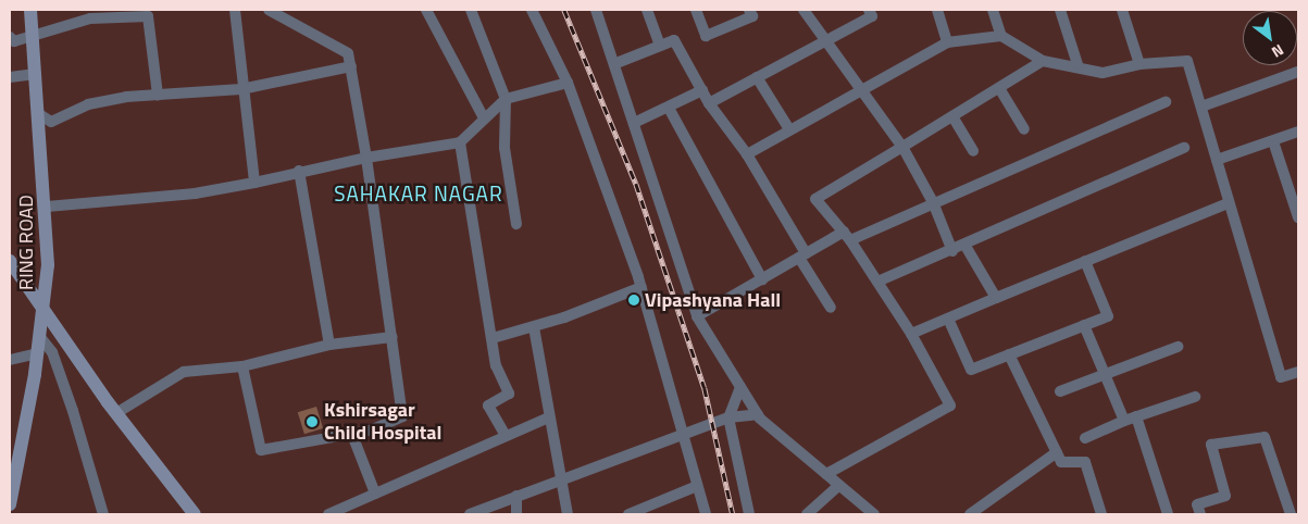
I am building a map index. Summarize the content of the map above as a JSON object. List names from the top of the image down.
{
  "streets": {
    "street": ["RING ROAD"]
  },
  "districts": ["SAHAKAR NAGAR"],
  "places": ["Vipashyana Hall", "Kshirsagar Child Hospital"],
  "north": "bottom right"
}
